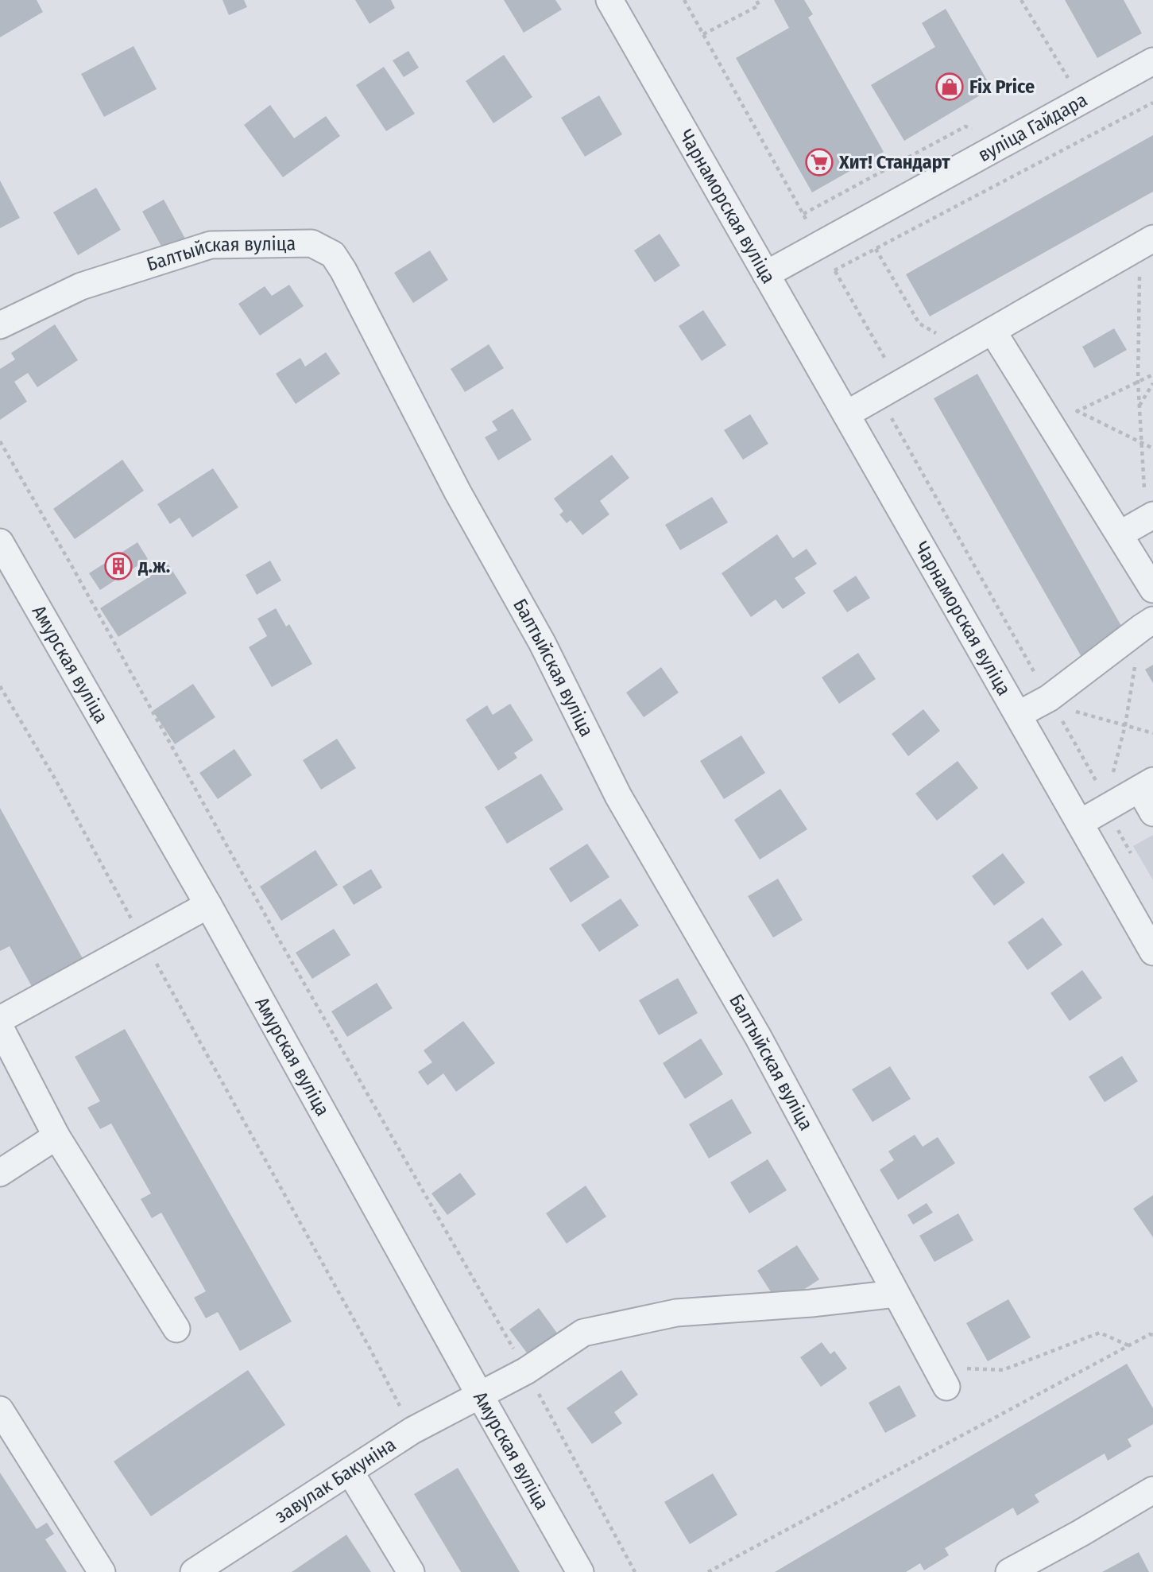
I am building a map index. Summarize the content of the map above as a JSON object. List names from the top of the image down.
{
  "streets": {
    "street": [
      "вуліца Гайдара",
      "Чарнаморская вуліца",
      "Балтыйская вуліца",
      "Амурская вуліца",
      "завулак Бакуніна"
    ]
  },
  "crossings": [
    ["вуліца Гайдара", "Чарнаморская вуліца"],
    ["Балтыйская вуліца", "завулак Бакуніна"],
    ["Амурская вуліца", "завулак Бакуніна"]
  ],
  "places": {
    "shop": ["Fix Price"],
    "supermarket": ["Хит! Стандарт"],
    "building": ["д.ж."]
  }
}
